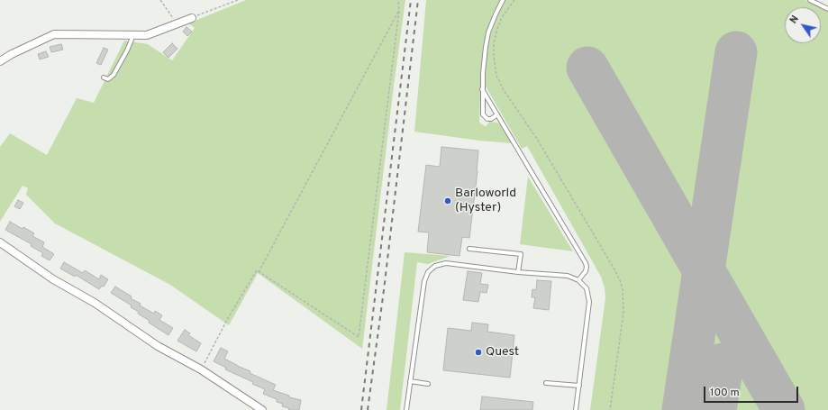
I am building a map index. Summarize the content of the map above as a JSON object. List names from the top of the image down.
{
  "places": ["Barloworld (Hyster)", "Quest"],
  "scale_bar": "100 m",
  "north": "top left"
}
